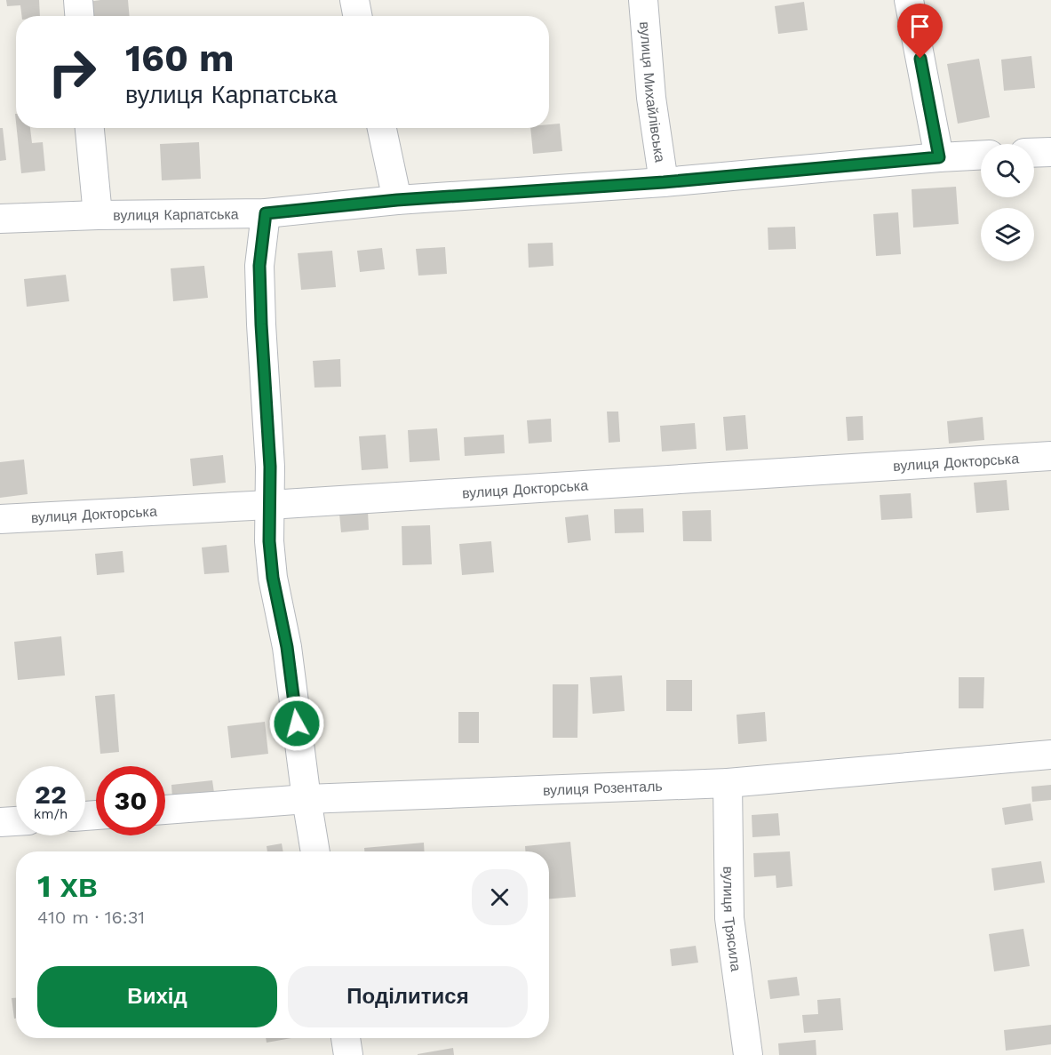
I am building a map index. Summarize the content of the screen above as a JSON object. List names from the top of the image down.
{
  "streets": {
    "street": [
      "вулиця Михайлівська",
      "вулиця Карпатська",
      "вулиця Докторська",
      "вулиця Розенталь",
      "вулиця Трясила"
    ]
  },
  "crossings": [
    ["вулиця Михайлівська", "вулиця Карпатська"],
    ["вулиця Розенталь", "вулиця Трясила"]
  ],
  "page": {
    "turn": ["160 m", "вулиця Карпатська"],
    "speed": "22 km/h",
    "limit": "30",
    "heading": ["1 хв", "410 m · 16:31"],
    "buttons": ["Вихід", "Поділитися"]
  }
}
